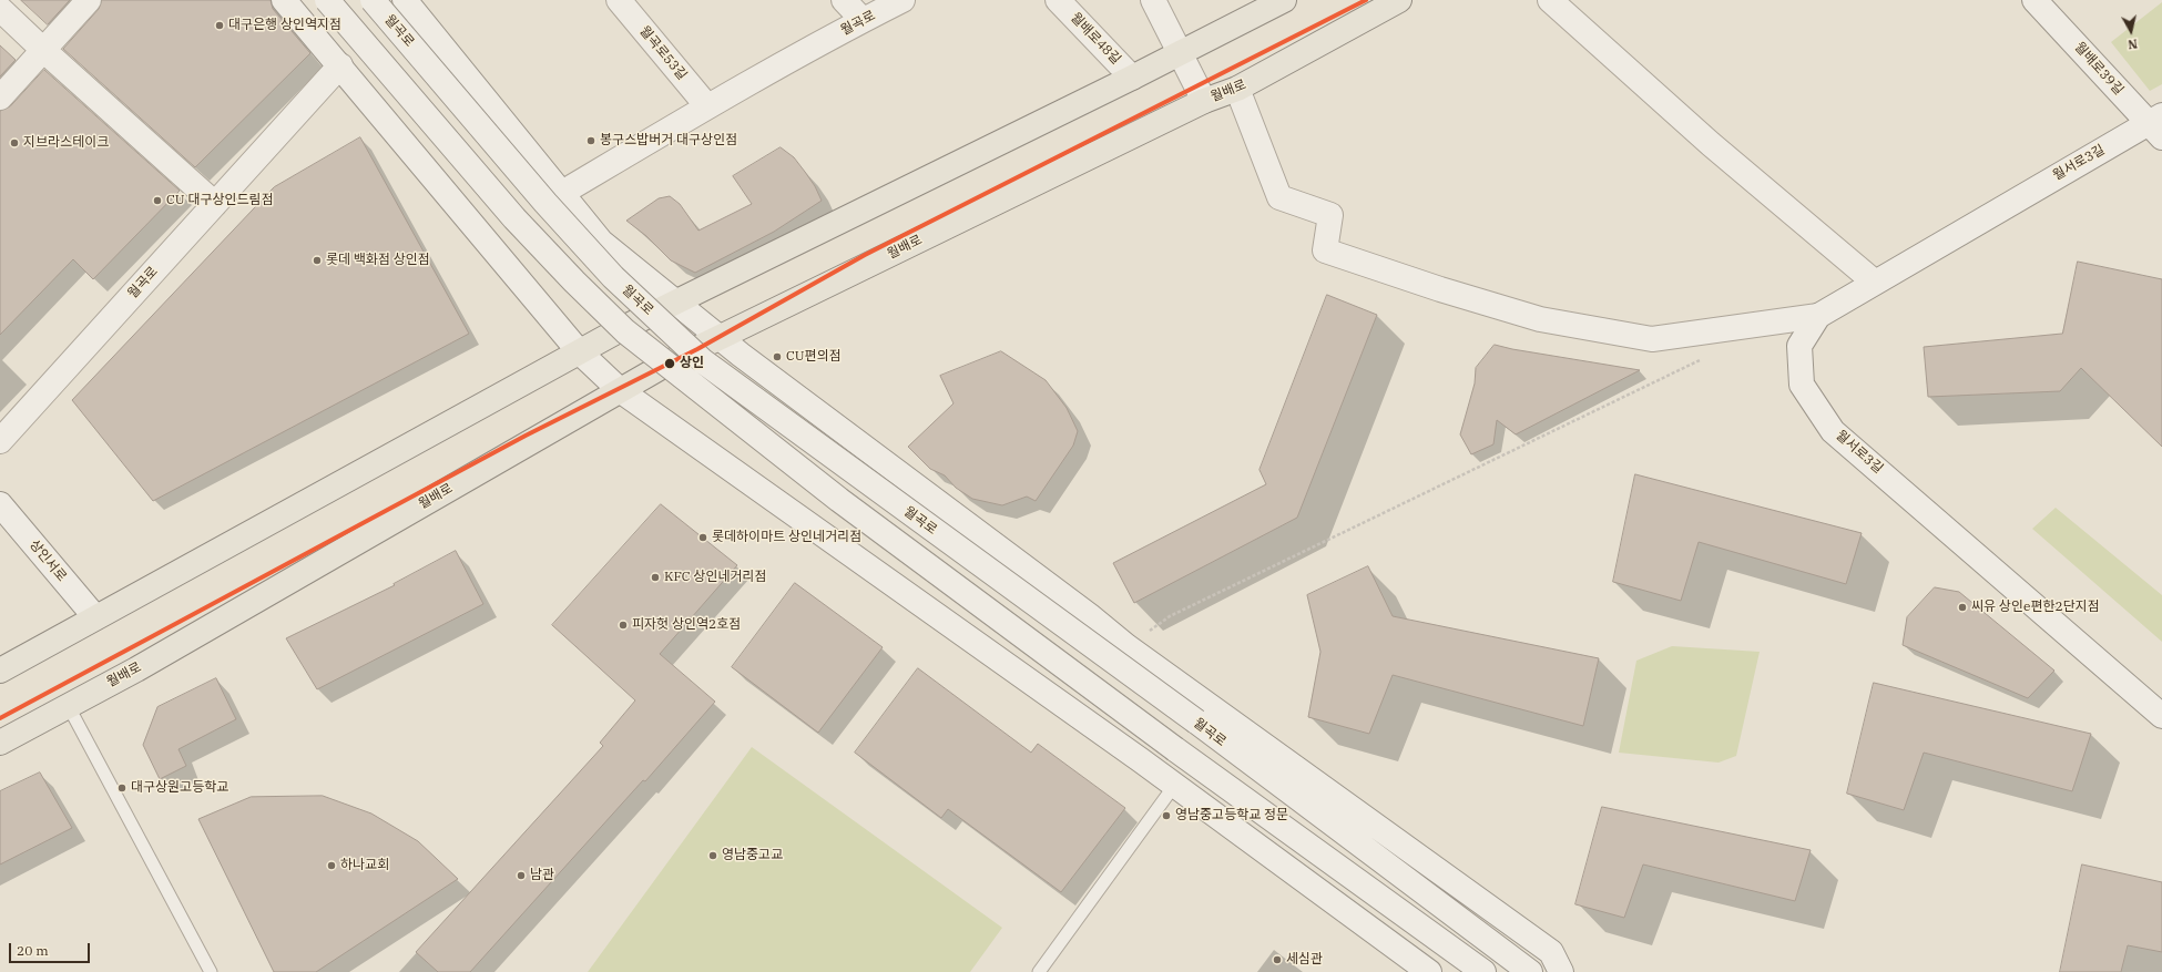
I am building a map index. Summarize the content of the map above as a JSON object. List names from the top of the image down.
{
  "streets": {
    "main road": [
      "월곡로",
      "월배로48길",
      "월곡로53길",
      "월배로39길",
      "월배로",
      "월서로3길",
      "상인서로"
    ]
  },
  "crossings": [
    ["월곡로", "월곡로53길"],
    ["월배로39길", "월서로3길"]
  ],
  "places": [
    "대구은행 상인역지점",
    "봉구스밥버거 대구상인점",
    "지브라스테이크",
    "CU 대구상인드림점",
    "롯데 백화점 상인점",
    "CU편의점",
    "상인",
    "롯데하이마트 상인네거리점",
    "KFC 상인네거리점",
    "씨유 상인e편한2단지점",
    "피자헛 상인역2호점",
    "대구상원고등학교",
    "영남중고등학교 정문",
    "영남중고교",
    "하나교회",
    "남관",
    "세심관"
  ],
  "scale_bar": "20 m",
  "north": "bottom"
}
